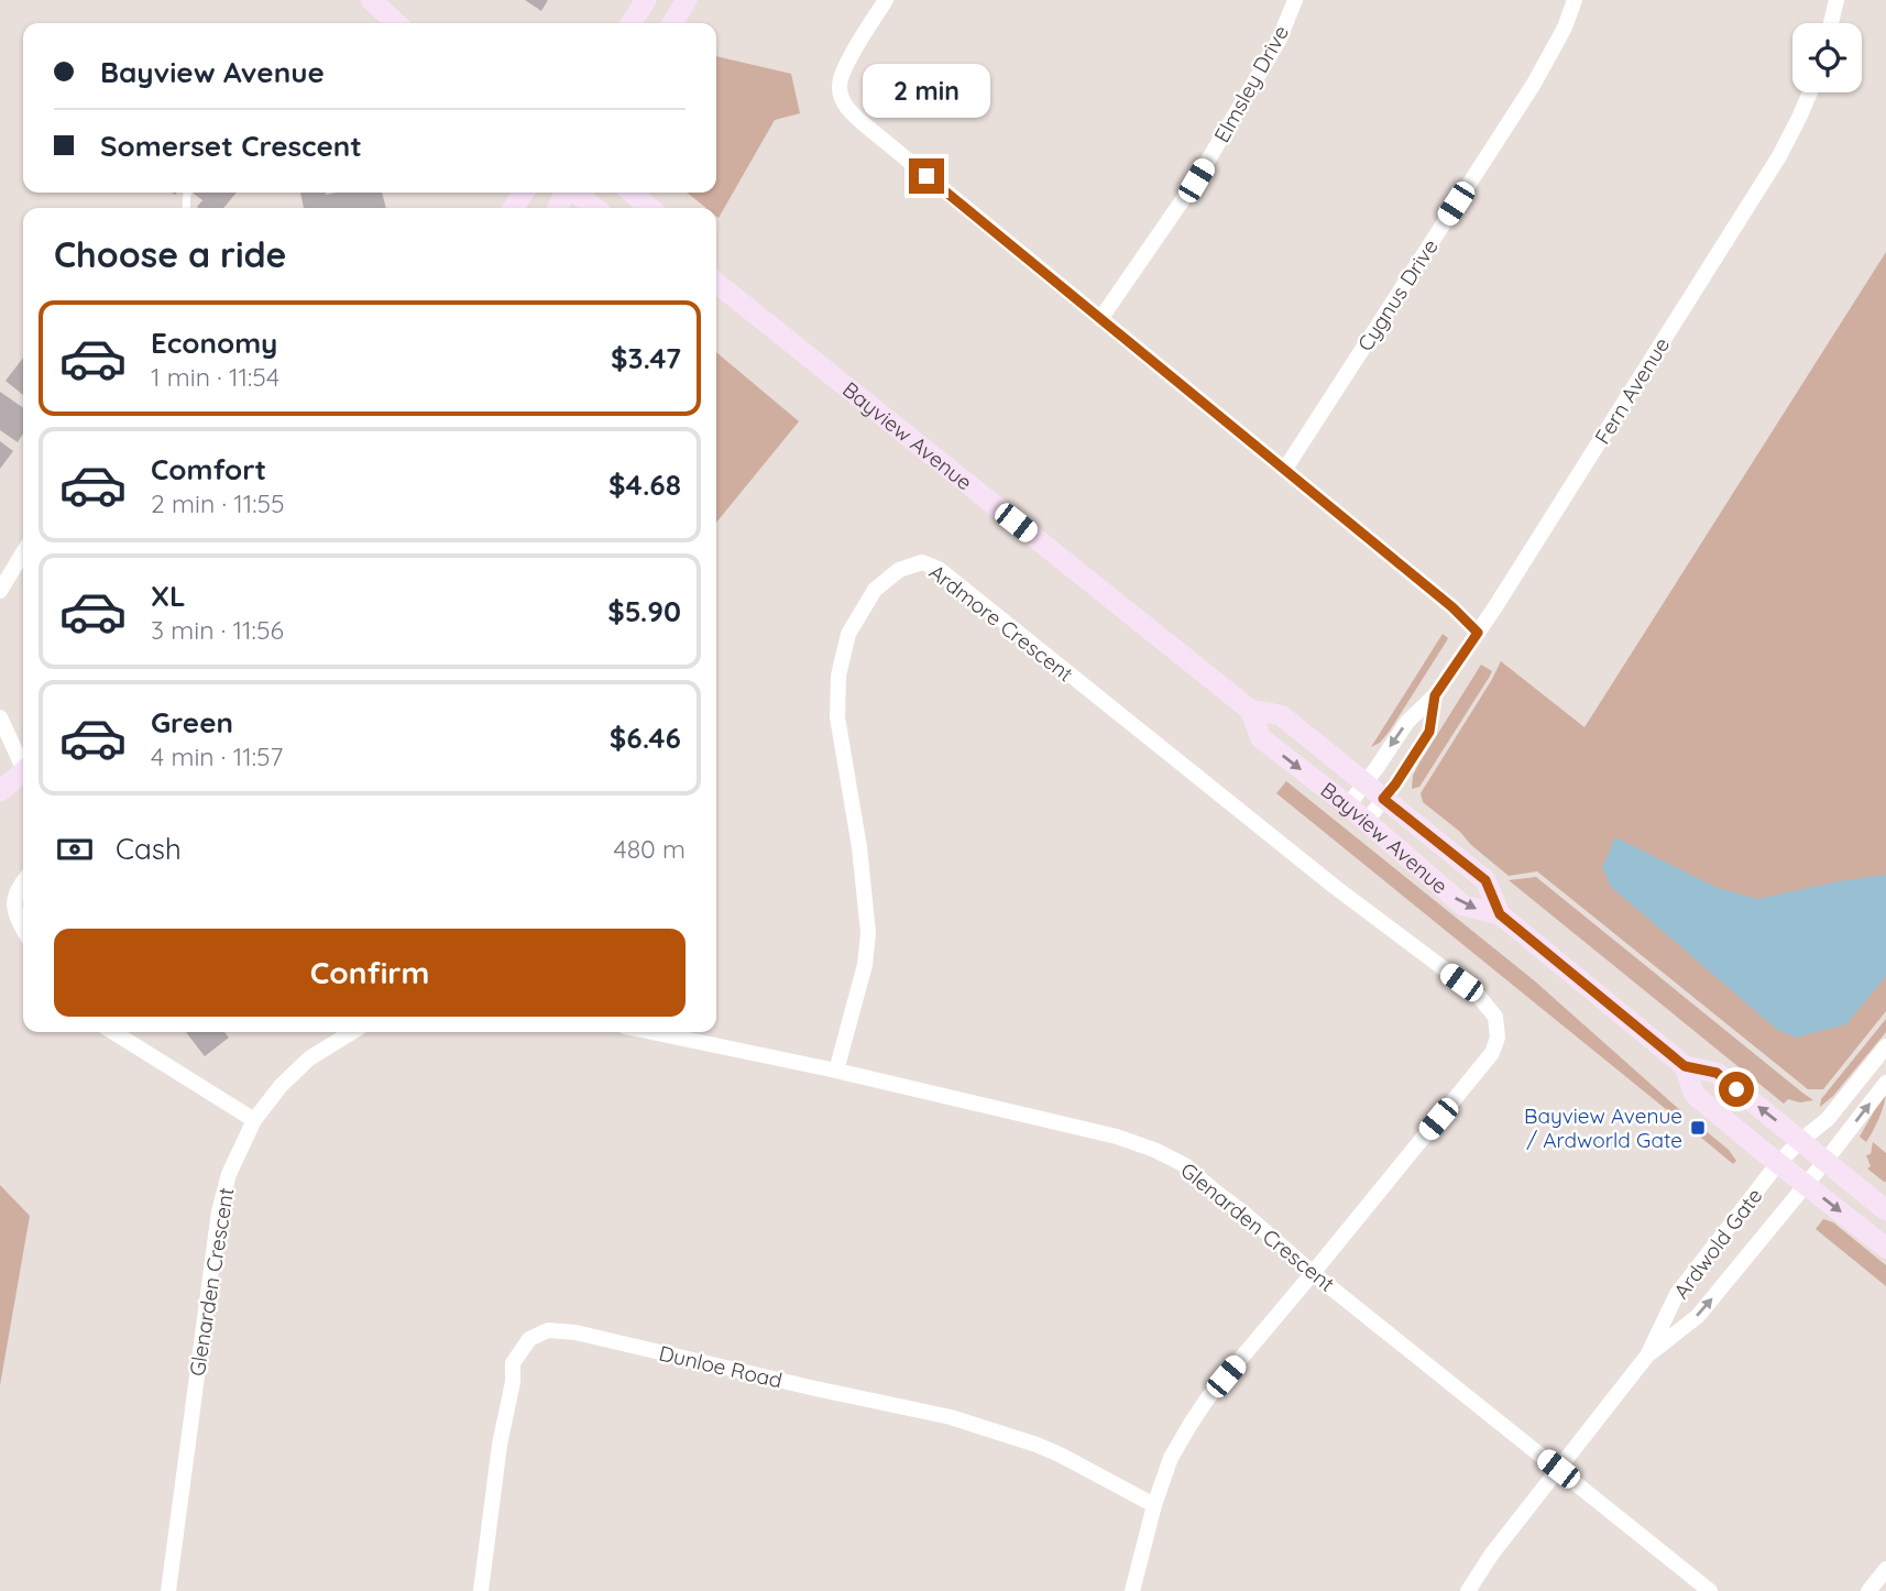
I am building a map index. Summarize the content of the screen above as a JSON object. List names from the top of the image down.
{
  "streets": {
    "main road": ["Bayview Avenue"],
    "street": [
      "Elmsley Drive",
      "Cygnus Drive",
      "Fern Avenue",
      "Ardmore Crescent",
      "Glenarden Crescent",
      "Ardwold Gate",
      "Dunloe Road"
    ]
  },
  "crossings": [
    ["Fern Avenue", "Bayview Avenue"],
    ["Bayview Avenue", "Ardwold Gate"],
    ["Ardmore Crescent", "Glenarden Crescent"],
    ["Glenarden Crescent", "Ardwold Gate"]
  ],
  "places": {
    "transit": ["Bayview Avenue / Ardworld Gate"]
  },
  "page": {
    "banner": ["Bayview Avenue", "Somerset Crescent"],
    "bubble": "2 min",
    "heading": "Choose a ride",
    "list": [
      {
        "name": "Economy",
        "note": "1 min · 11:54",
        "value": "$3.47"
      },
      {
        "name": "Comfort",
        "note": "2 min · 11:55",
        "value": "$4.68"
      },
      {
        "name": "XL",
        "note": "3 min · 11:56",
        "value": "$5.90"
      },
      {
        "name": "Green",
        "note": "4 min · 11:57",
        "value": "$6.46"
      }
    ],
    "pay": ["Cash", "480 m"],
    "buttons": "Confirm"
  }
}
